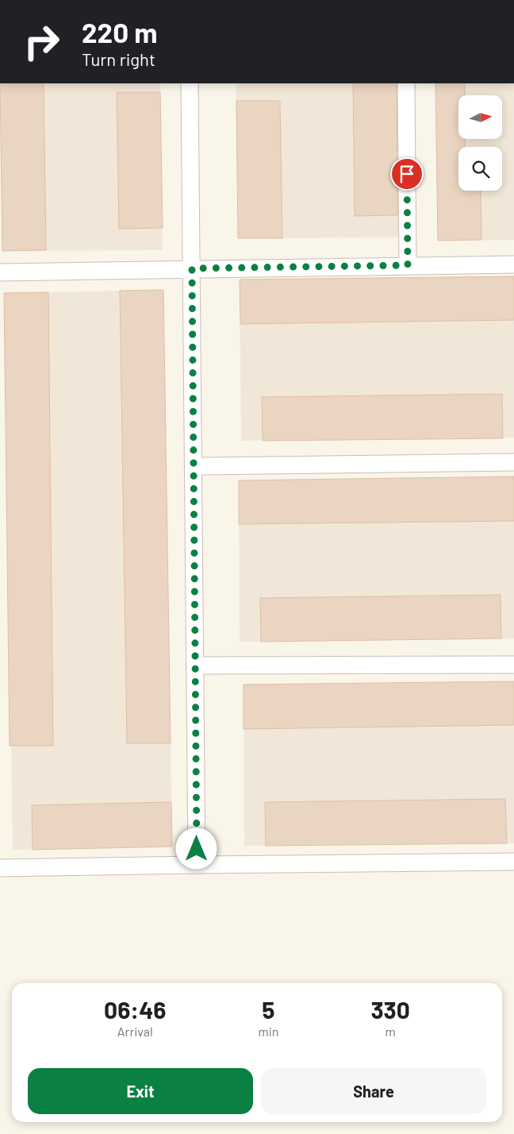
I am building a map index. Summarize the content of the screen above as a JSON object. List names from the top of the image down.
{
  "north": "right",
  "page": {
    "turn": ["220 m", "Turn right"],
    "eta": [
      "06:46",
      "Arrival",
      "5",
      "min",
      "330",
      "m"
    ],
    "buttons": ["Exit", "Share"]
  }
}
